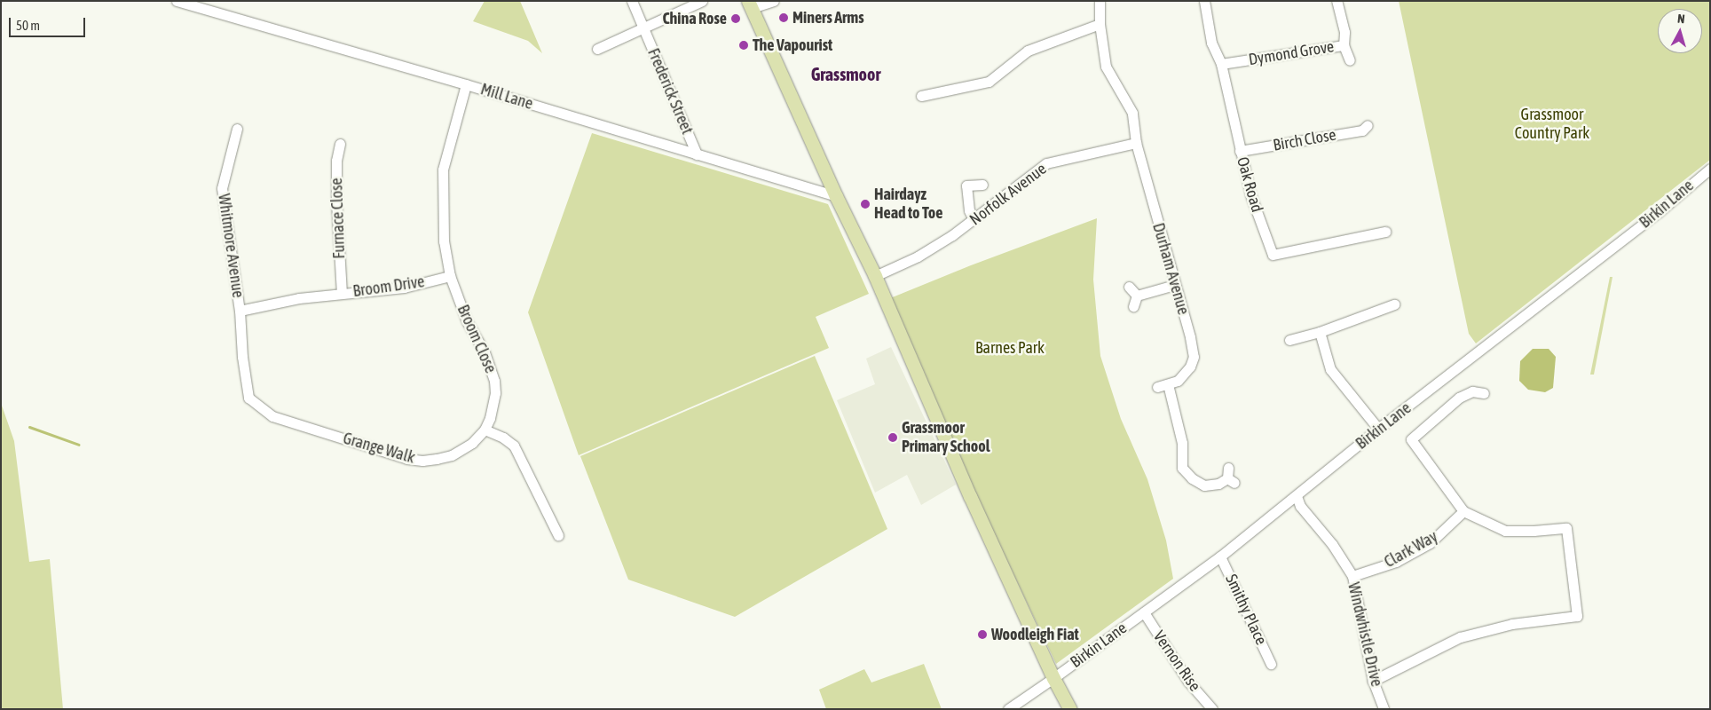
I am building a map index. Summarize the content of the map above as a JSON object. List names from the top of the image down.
{
  "streets": {
    "street": [
      "Dymond Grove",
      "Frederick Street",
      "Mill Lane",
      "Birch Close",
      "Oak Road",
      "Norfolk Avenue",
      "Birkin Lane",
      "Furnace Close",
      "Whitmore Avenue",
      "Durham Avenue",
      "Broom Drive",
      "Broom Close",
      "Grange Walk",
      "Clark Way",
      "Smithy Place",
      "Windwhistle Drive",
      "Vernon Rise"
    ]
  },
  "crossings": [
    ["Dymond Grove", "Oak Road"],
    ["Frederick Street", "Mill Lane"],
    ["Birch Close", "Oak Road"],
    ["Norfolk Avenue", "Durham Avenue"],
    ["Birkin Lane", "Smithy Place"],
    ["Birkin Lane", "Windwhistle Drive"],
    ["Birkin Lane", "Vernon Rise"],
    ["Furnace Close", "Broom Drive"],
    ["Whitmore Avenue", "Broom Drive"],
    ["Whitmore Avenue", "Grange Walk"],
    ["Broom Drive", "Broom Close"],
    ["Broom Drive", "Grange Walk"],
    ["Broom Close", "Grange Walk"],
    ["Clark Way", "Windwhistle Drive"]
  ],
  "districts": ["Grassmoor"],
  "parks": ["Grassmoor Country Park", "Barnes Park"],
  "places": [
    "Miners Arms",
    "China Rose",
    "The Vapourist",
    "Hairdayz Head to Toe",
    "Grassmoor Primary School",
    "Woodleigh Fiat"
  ],
  "scale_bar": "50 m",
  "north": "top"
}
